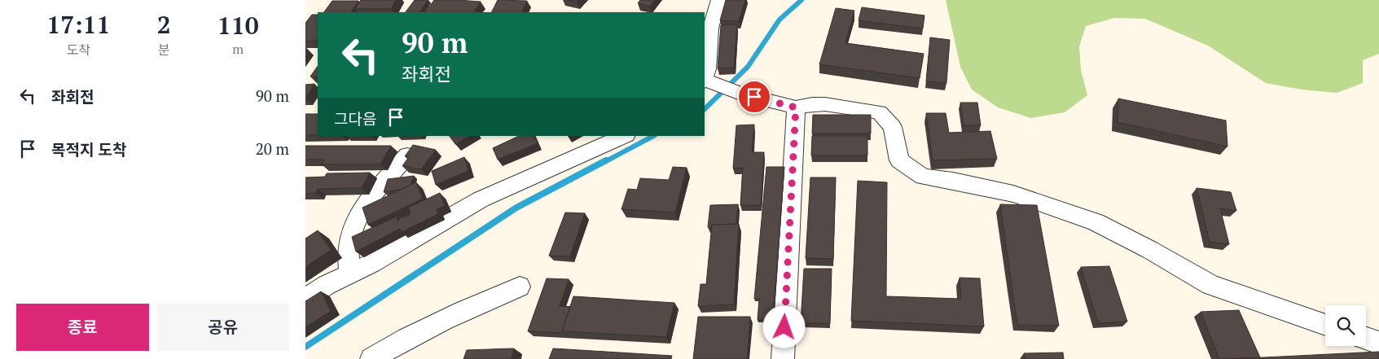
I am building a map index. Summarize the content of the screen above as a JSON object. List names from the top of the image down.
{
  "page": {
    "eta": [
      "17:11",
      "도착",
      "2",
      "분",
      "110",
      "m"
    ],
    "turn": ["90 m", "좌회전"],
    "list": [
      {
        "name": "좌회전",
        "value": "90 m"
      },
      {
        "name": "목적지 도착",
        "value": "20 m"
      }
    ],
    "then": "그다음",
    "buttons": ["종료", "공유"]
  }
}
